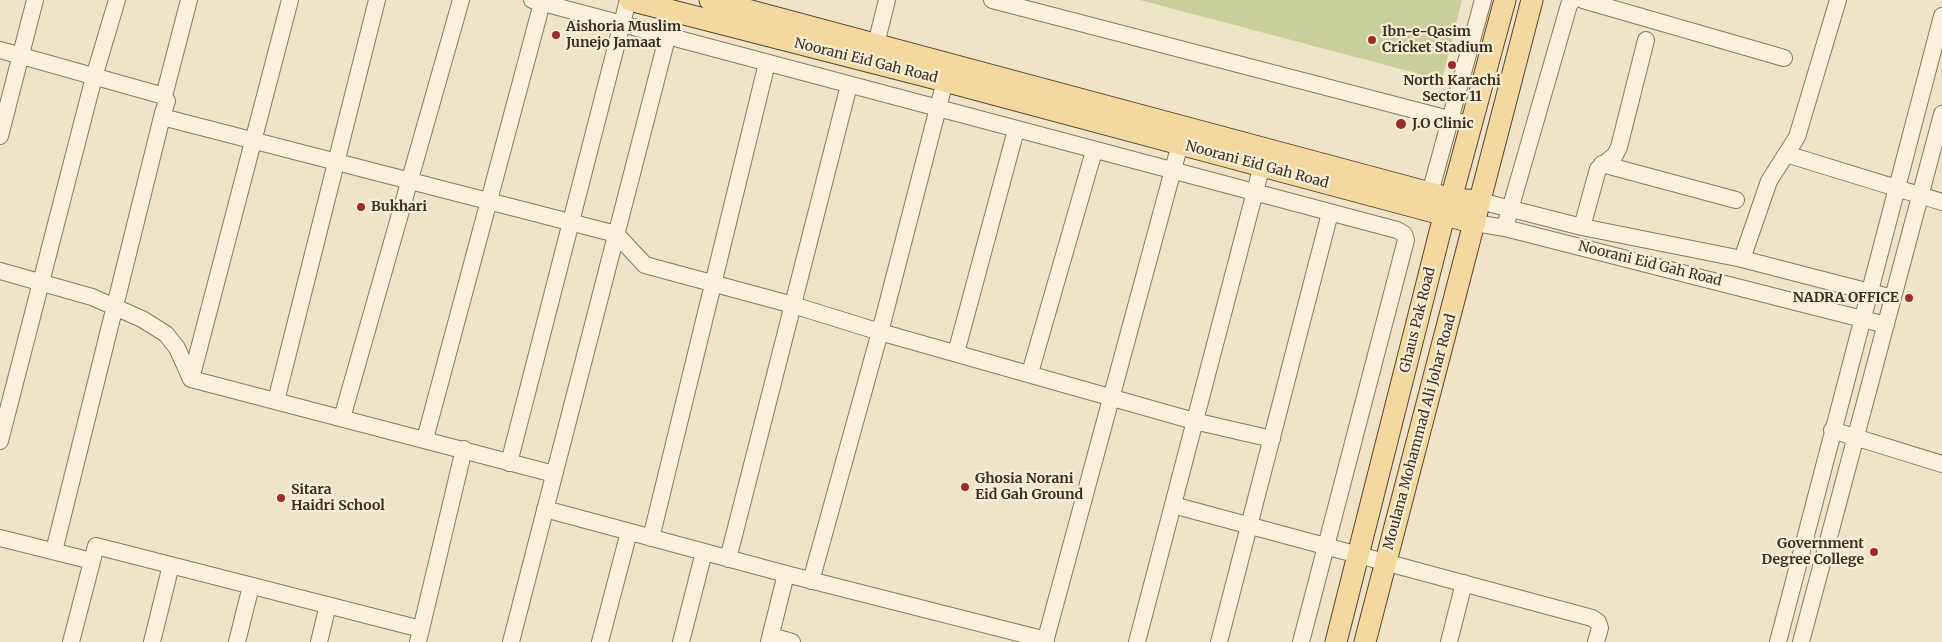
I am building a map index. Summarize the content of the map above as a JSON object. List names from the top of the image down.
{
  "streets": {
    "main road": ["Noorani Eid Gah Road", "Ghaus Pak Road", "Moulana Mohammad Ali Johar Road"]
  },
  "crossings": [
    ["Noorani Eid Gah Road", "Ghaus Pak Road"],
    ["Noorani Eid Gah Road", "Moulana Mohammad Ali Johar Road"]
  ],
  "places": [
    "Aishoria Muslim Junejo Jamaat",
    "Ibn-e-Qasim Cricket Stadium",
    "North Karachi Sector 11",
    "J.O Clinic",
    "Bukhari",
    "NADRA OFFICE",
    "Ghosia Norani Eid Gah Ground",
    "Sitara Haidri School",
    "Government Degree College"
  ]
}
